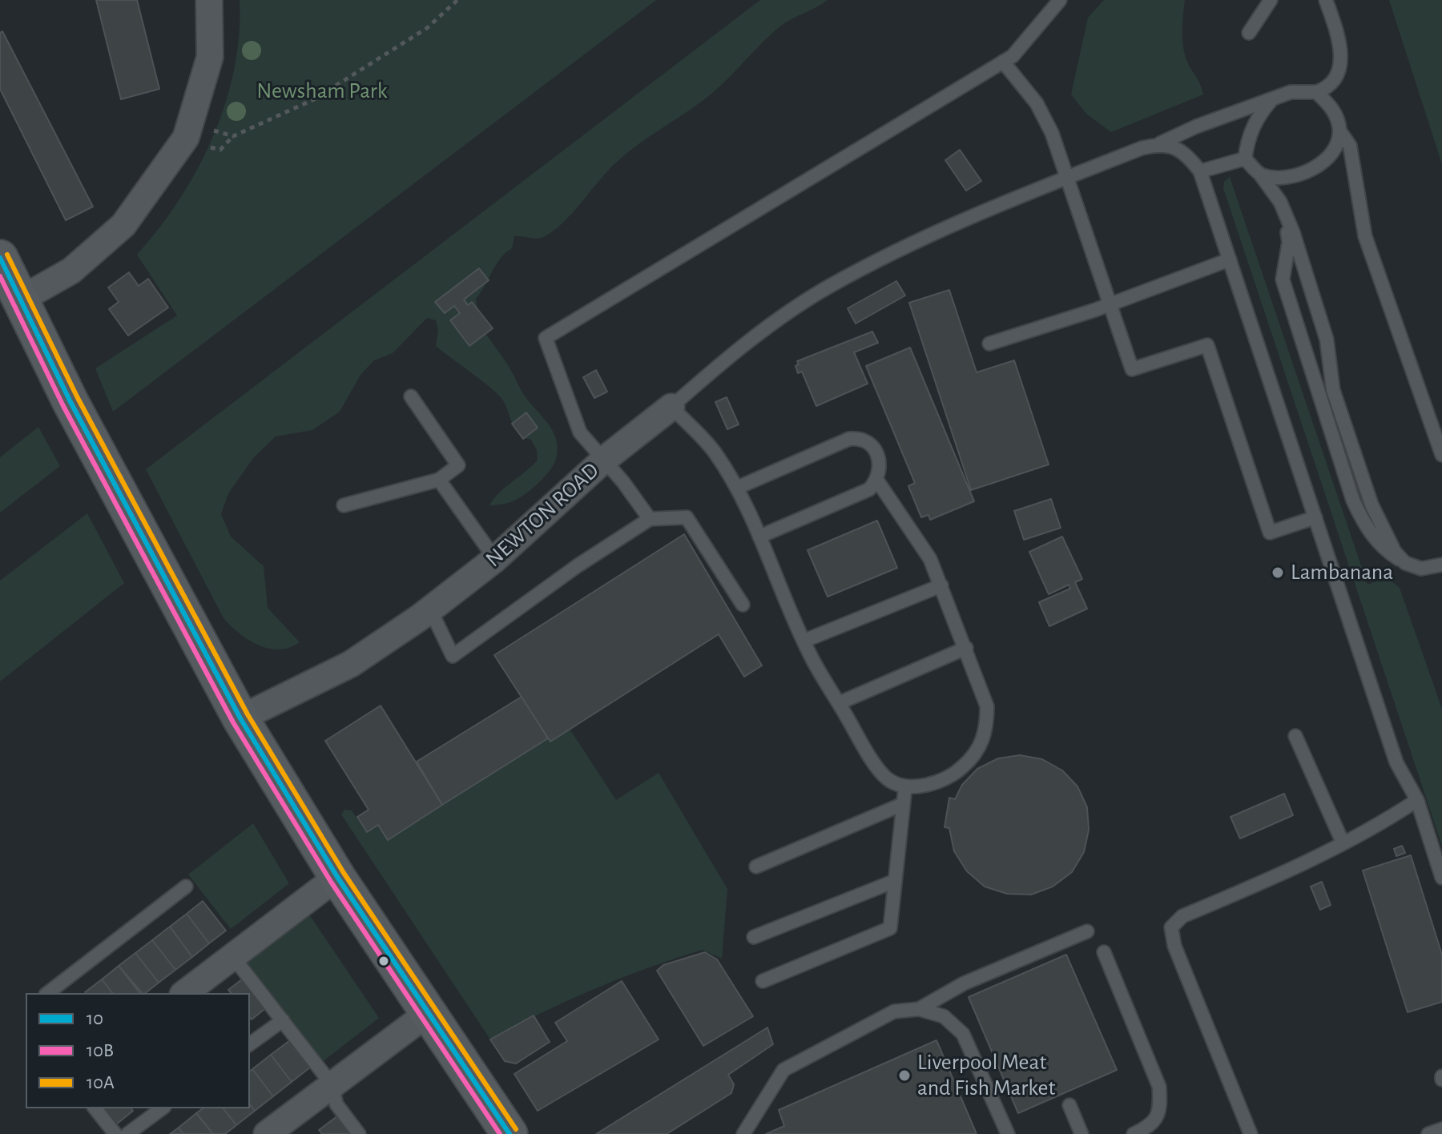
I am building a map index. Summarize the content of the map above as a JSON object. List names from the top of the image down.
{
  "streets": {
    "street": ["NEWTON ROAD"]
  },
  "parks": ["Newsham Park"],
  "places": ["Lambanana", "Liverpool Meat and Fish Market"],
  "lines": ["transit line 10A", "transit line 10", "transit line 10B"],
  "legend": ["10", "10B", "10A"]
}
